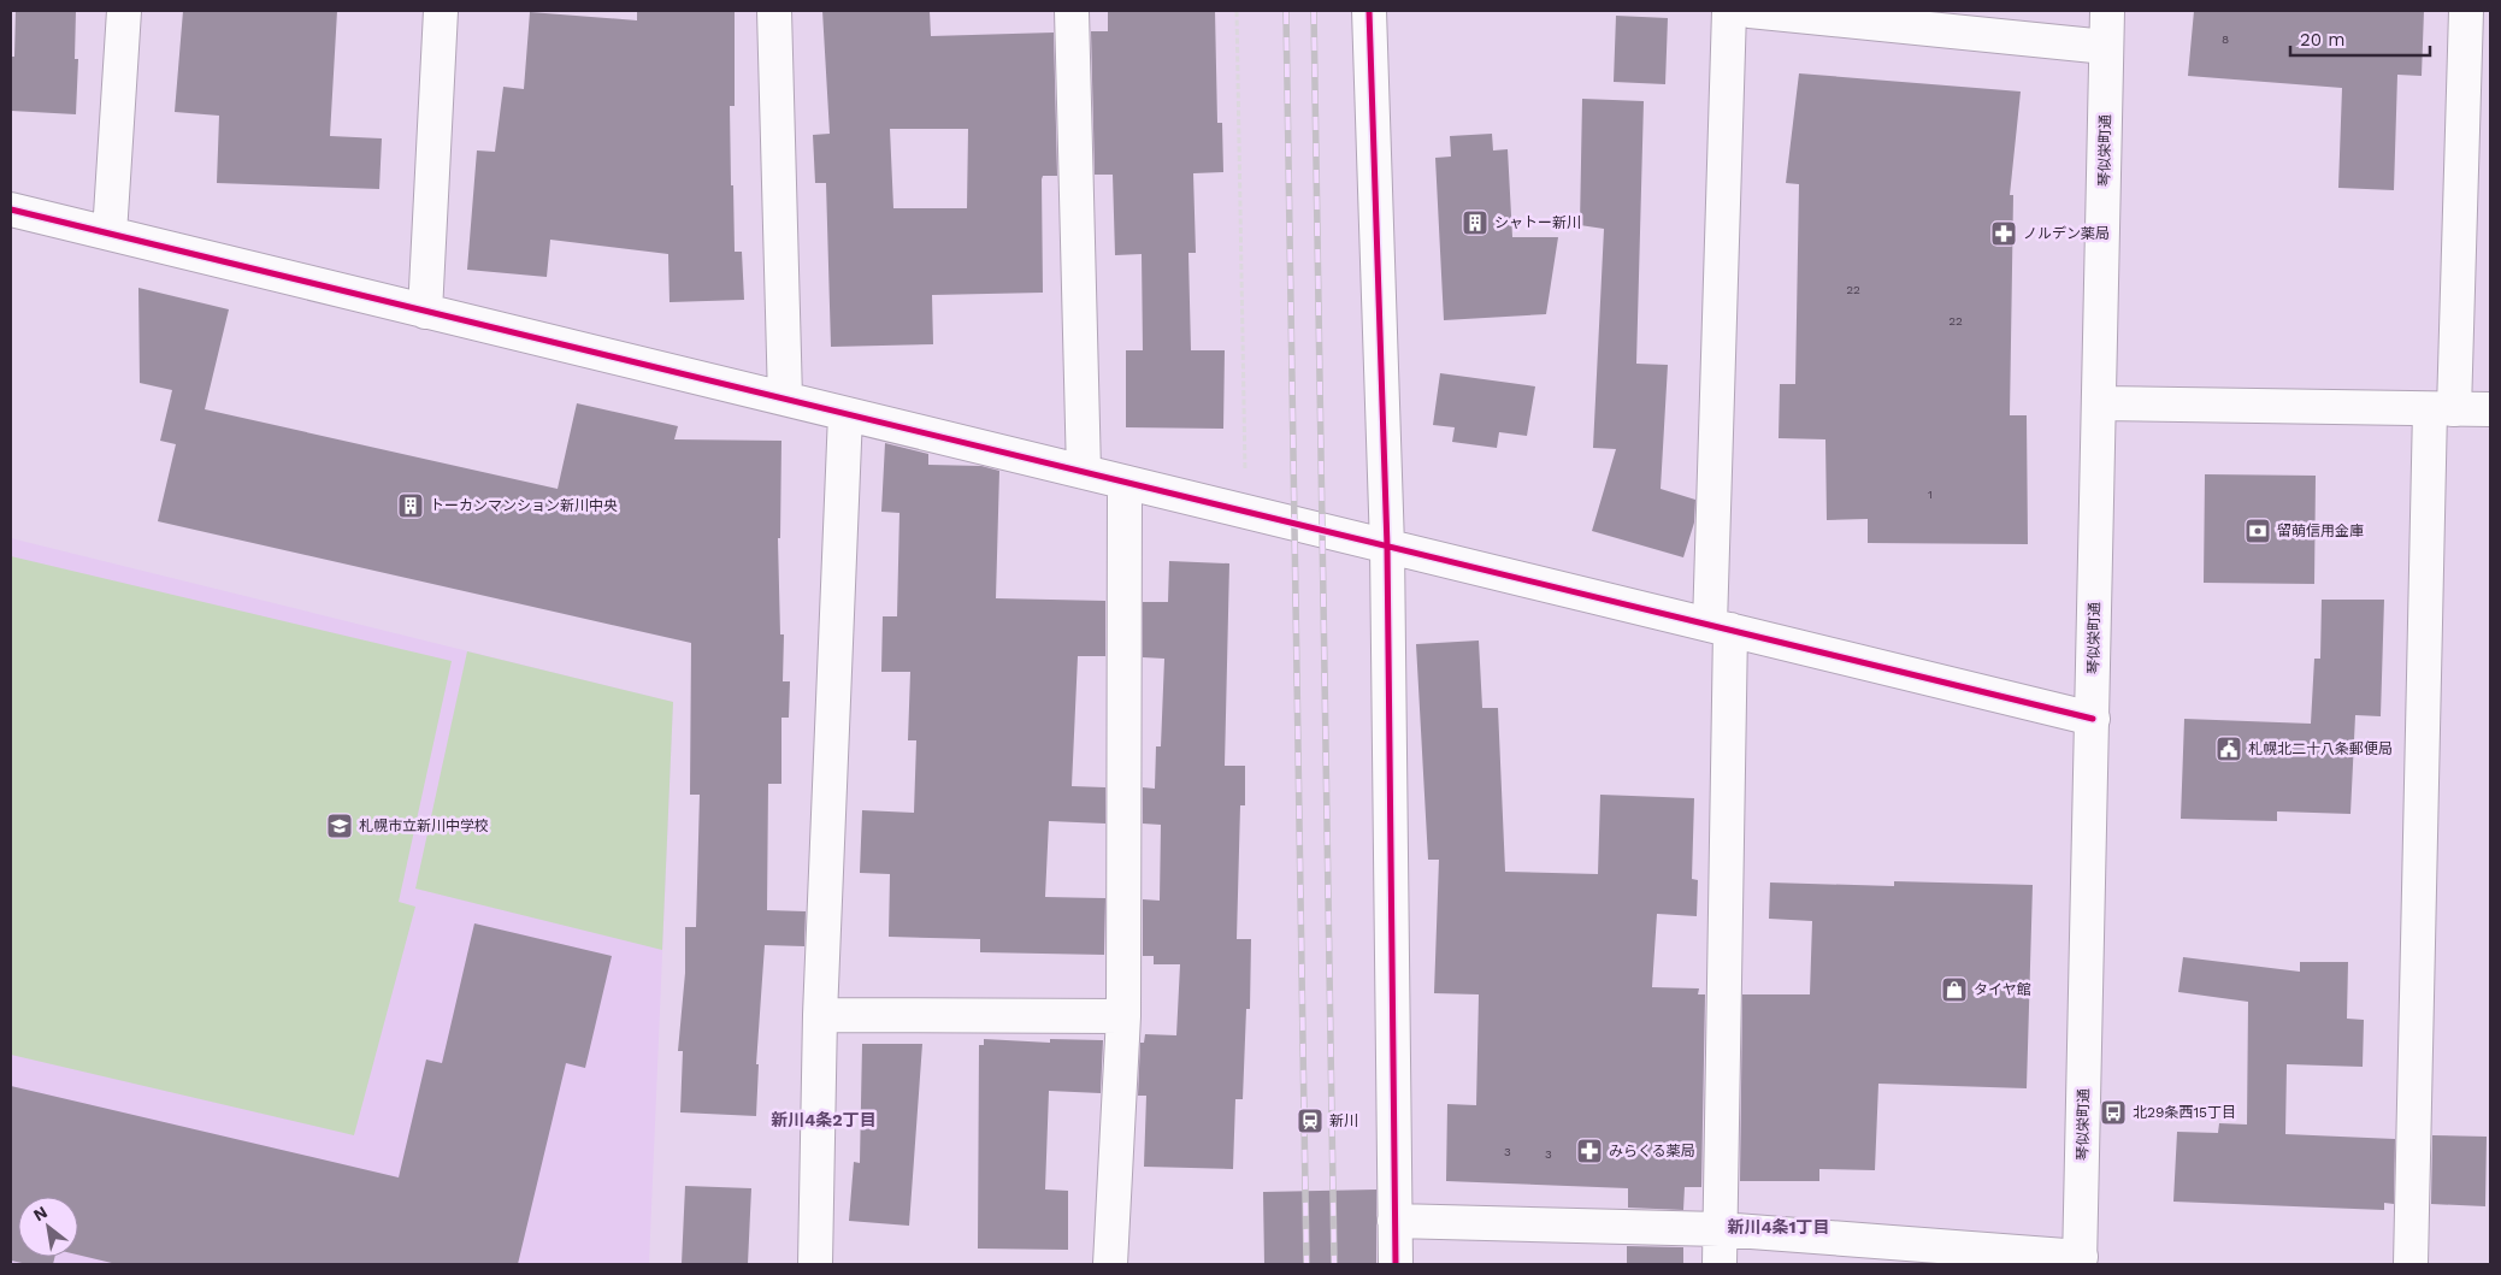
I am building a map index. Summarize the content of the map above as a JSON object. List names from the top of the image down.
{
  "streets": {
    "street": ["琴似栄町通"]
  },
  "districts": ["新川4条2丁目", "新川4条1丁目"],
  "places": {
    "building": ["シャトー新川", "トーカンマンション新川中央"],
    "pharmacy": ["ノルデン薬局", "みらくる薬局"],
    "bank": ["留萌信用金庫"],
    "public building": ["札幌北二十八条郵便局"],
    "school or university": ["札幌市立新川中学校"],
    "shop": ["タイヤ館"],
    "bus stop": ["北29条西15丁目"],
    "station": ["新川"]
  },
  "house_numbers": [
    "8",
    "22",
    "22",
    "1",
    "3",
    "3"
  ],
  "scale_bar": "20 m",
  "north": "top left"
}
